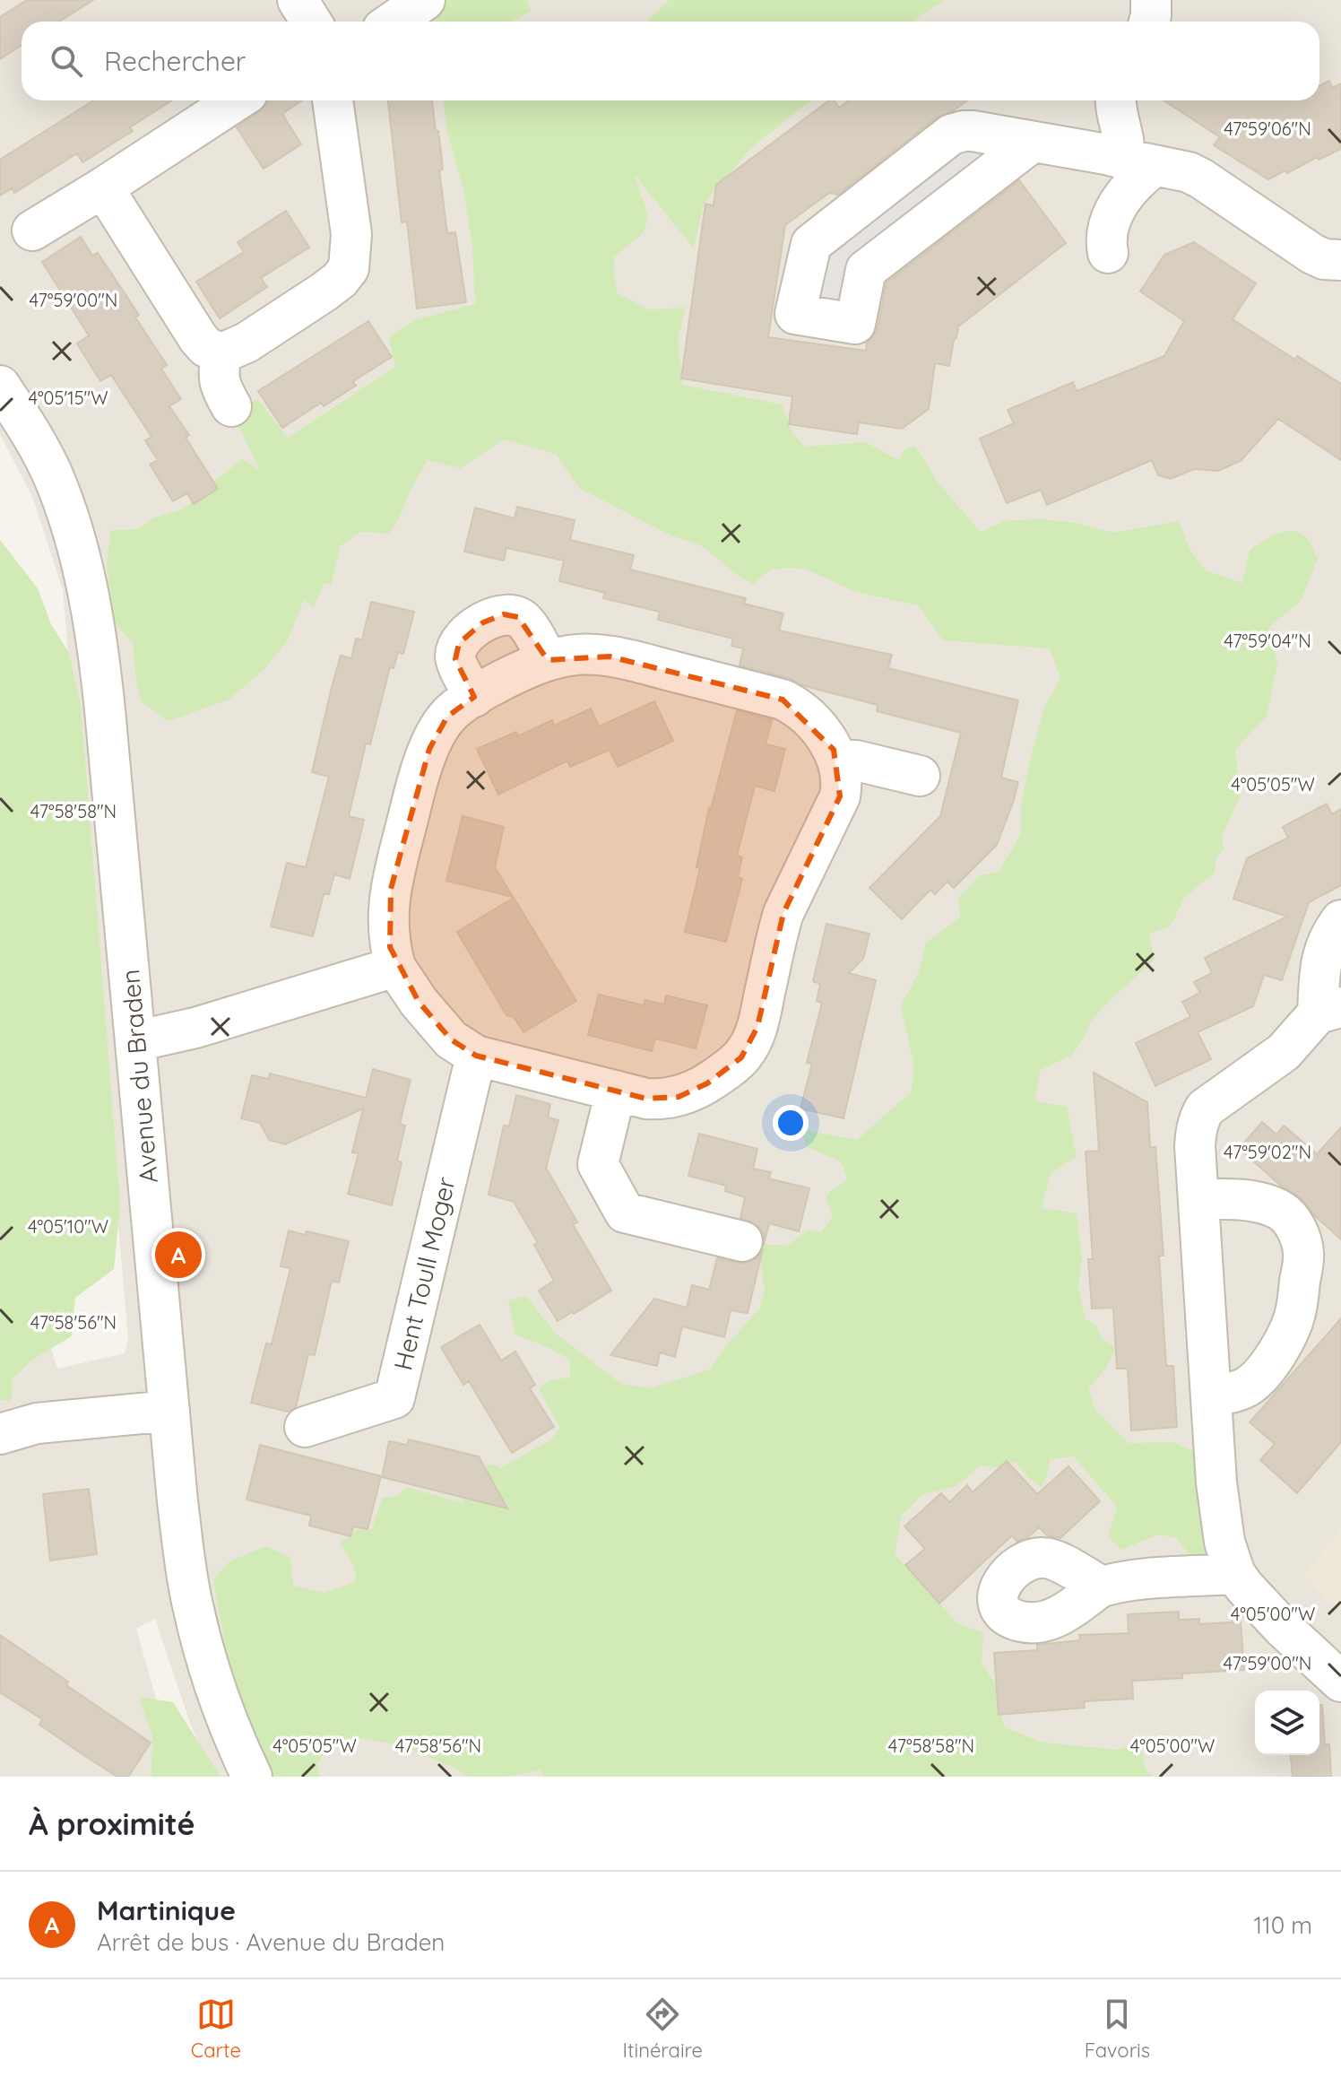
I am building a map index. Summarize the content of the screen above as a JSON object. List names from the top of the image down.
{
  "streets": {
    "street": ["Avenue du Braden", "Hent Toull Moger"]
  },
  "page": {
    "search": "Rechercher",
    "pins": "A",
    "heading": "À proximité",
    "list": [
      {
        "mark": "A",
        "name": "Martinique",
        "note": "Arrêt de bus · Avenue du Braden",
        "value": "110 m"
      }
    ],
    "nav": ["Carte", "Itinéraire", "Favoris"]
  },
  "coordinates": [
    "47°59'06\"N",
    "47°59'00\"N",
    "4°05'15\"W",
    "47°59'04\"N",
    "4°05'05\"W",
    "47°58'58\"N",
    "47°59'02\"N",
    "4°05'10\"W",
    "47°58'56\"N",
    "4°05'00\"W"
  ]
}
